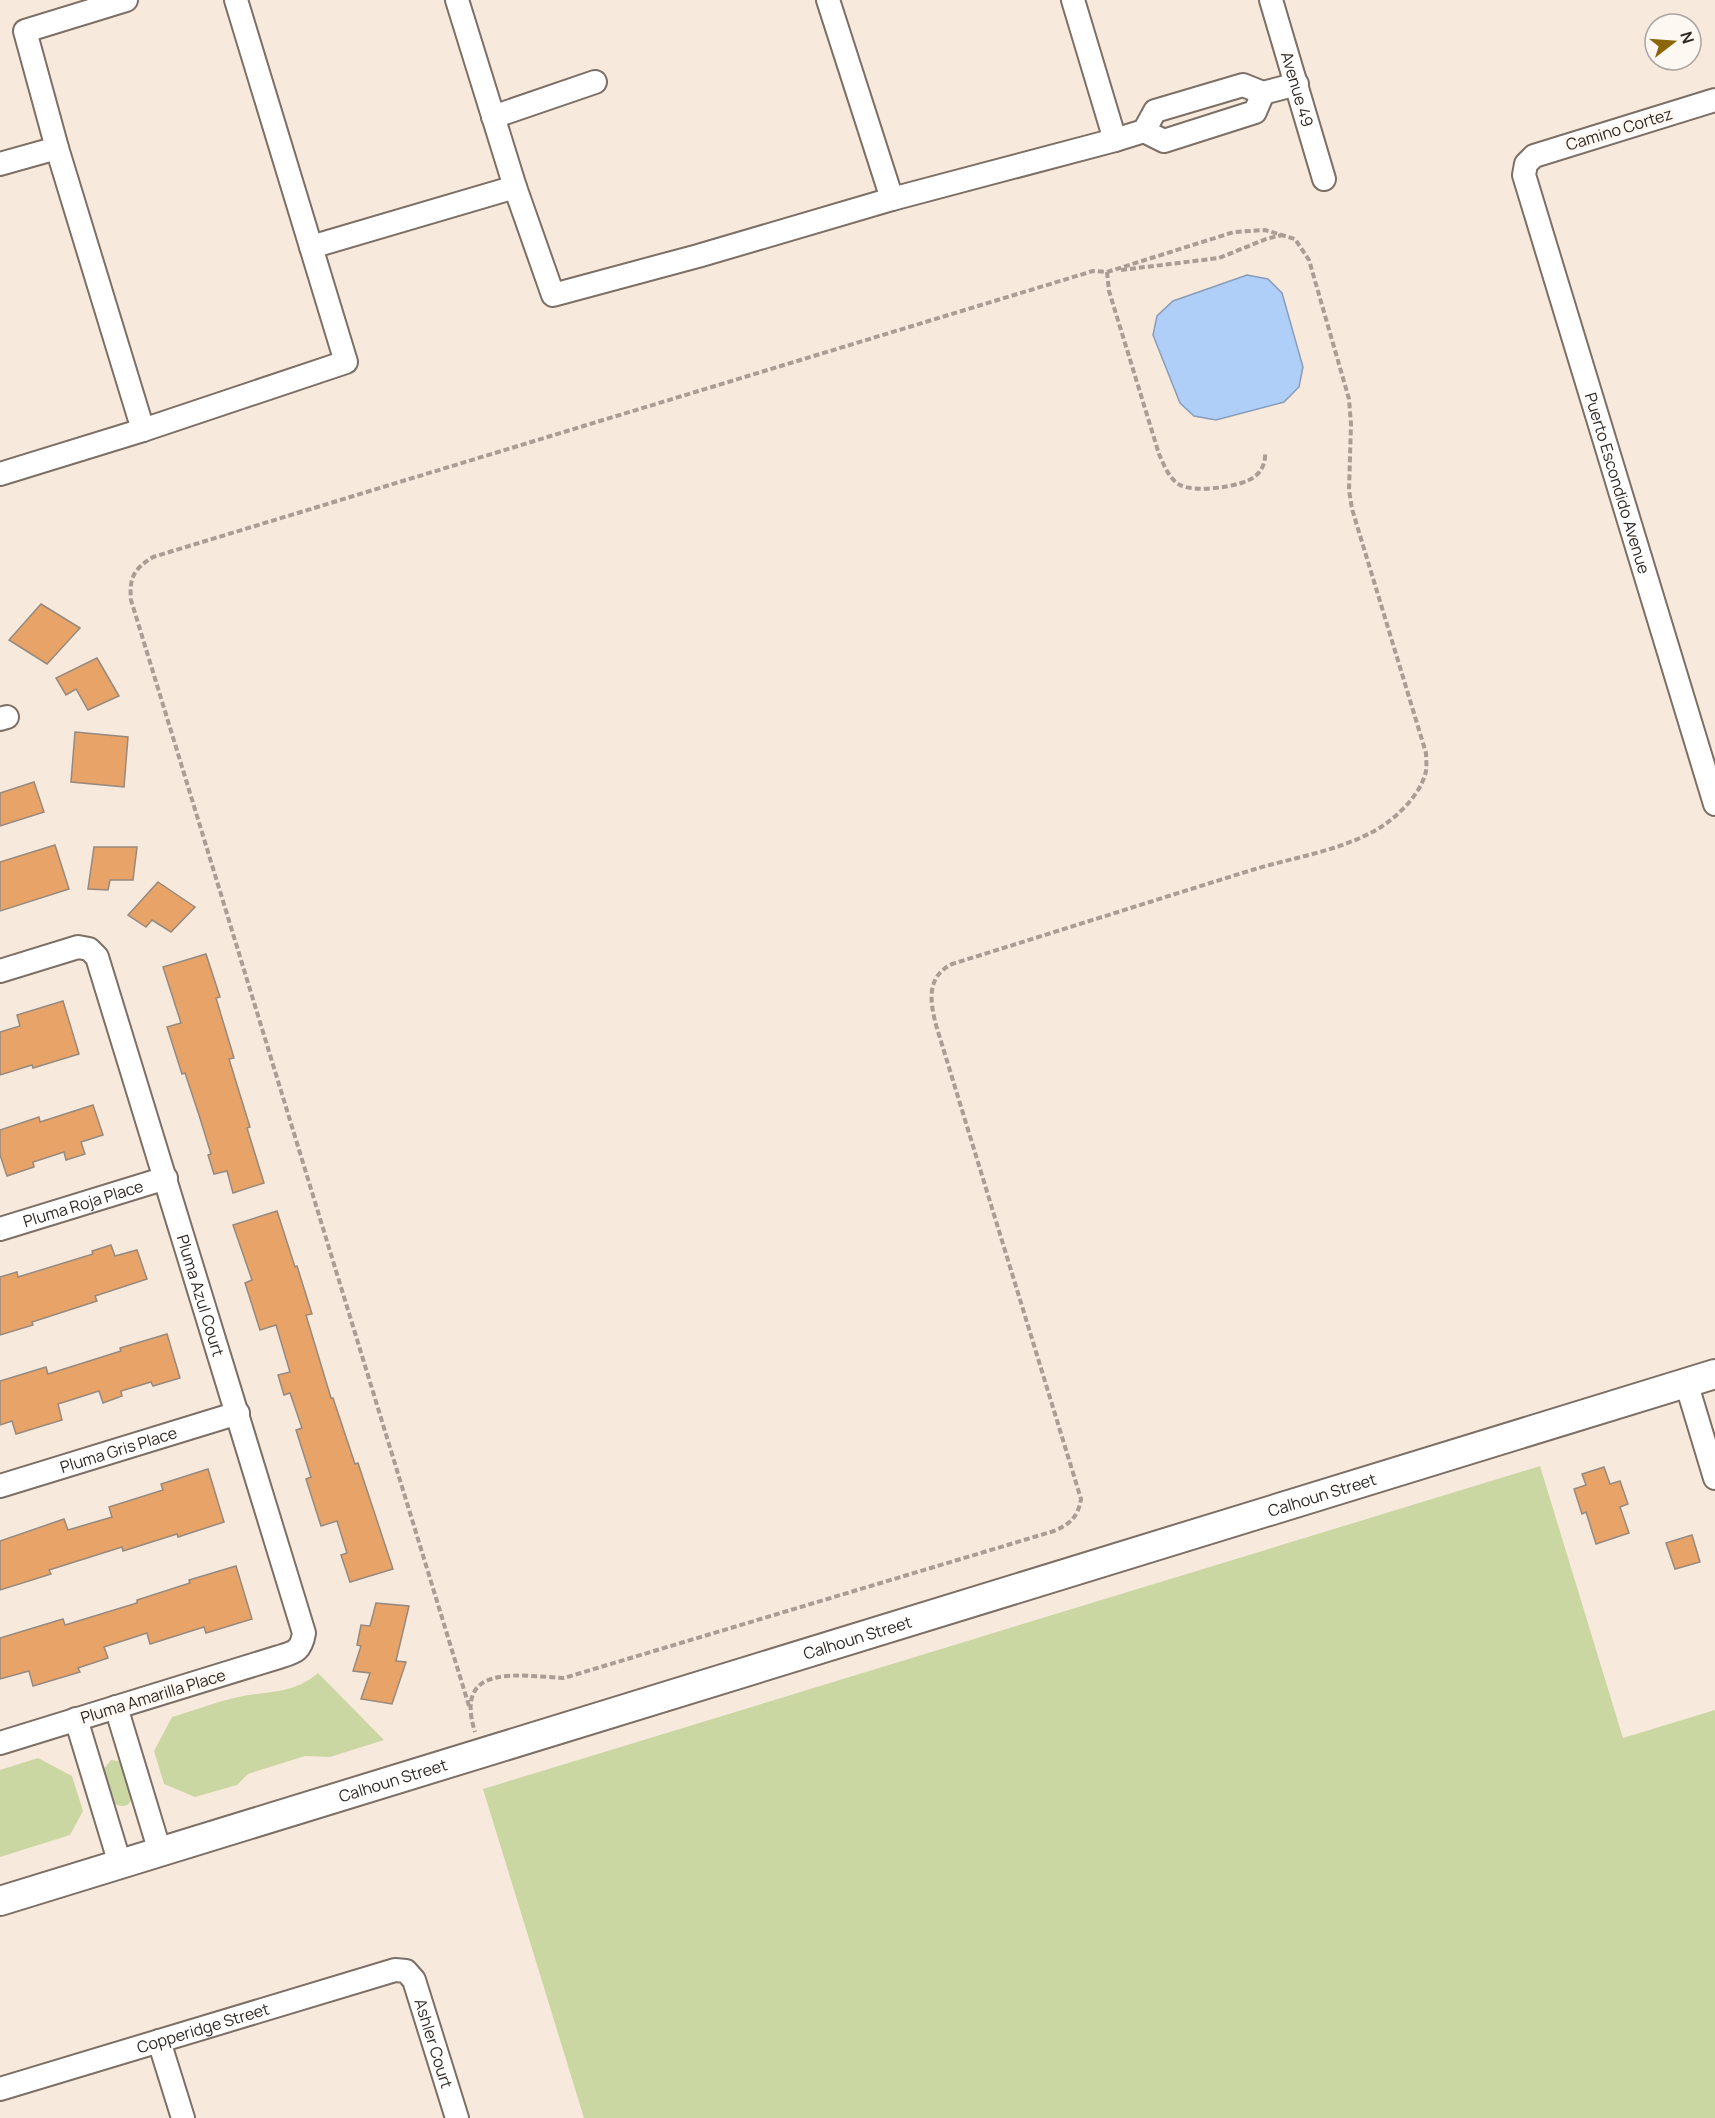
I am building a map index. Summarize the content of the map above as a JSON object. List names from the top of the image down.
{
  "streets": {
    "street": [
      "Avenue 49",
      "Camino Cortez",
      "Puerto Escondido Avenue",
      "Pluma Roja Place",
      "Pluma Azul Court",
      "Pluma Gris Place",
      "Calhoun Street",
      "Pluma Amarilla Place",
      "Copperidge Street",
      "Ashler Court"
    ]
  },
  "crossings": [
    ["Camino Cortez", "Puerto Escondido Avenue"],
    ["Pluma Roja Place", "Pluma Azul Court"],
    ["Pluma Azul Court", "Pluma Gris Place"],
    ["Pluma Azul Court", "Pluma Amarilla Place"],
    ["Copperidge Street", "Ashler Court"]
  ],
  "north": "right"
}
